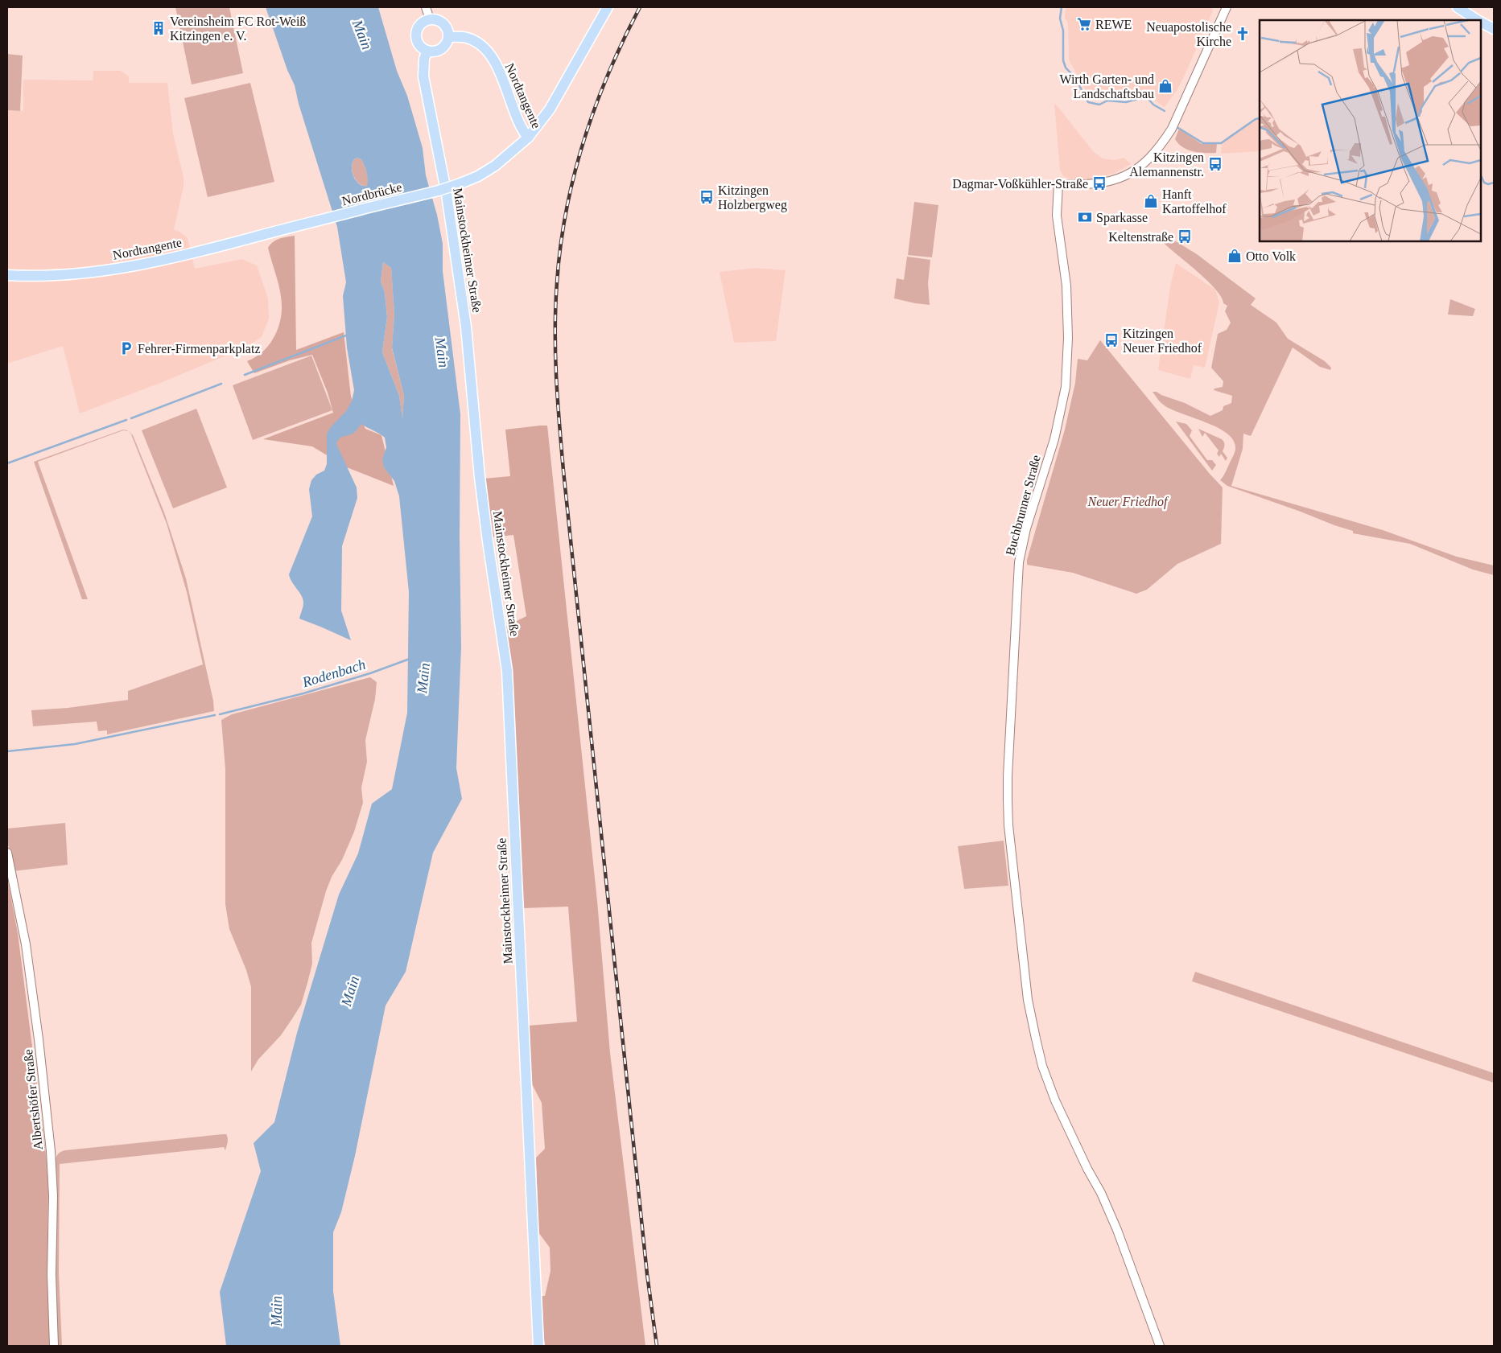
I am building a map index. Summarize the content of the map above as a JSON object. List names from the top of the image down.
{
  "streets": {
    "main road": ["Nordtangente", "Nordbrücke", "Mainstockheimer Straße"],
    "street": ["Buchbrunner Straße", "Albertshöfer Straße"]
  },
  "crossings": [
    ["Nordtangente", "Nordbrücke"],
    ["Nordtangente", "Mainstockheimer Straße"]
  ],
  "water": ["Main", "Rodenbach"],
  "parks": ["Neuer Friedhof"],
  "places": {
    "supermarket": ["REWE"],
    "building": ["Vereinsheim FC Rot-Weiß Kitzingen e. V."],
    "church": ["Neuapostolische Kirche"],
    "shop": ["Wirth Garten- und Landschaftsbau", "Hanft Kartoffelhof", "Otto Volk"],
    "bus stop": [
      "Kitzingen Alemannenstr.",
      "Dagmar-Voßkühler-Straße",
      "Kitzingen Holzbergweg",
      "Keltenstraße",
      "Kitzingen Neuer Friedhof"
    ],
    "bank": ["Sparkasse"],
    "parking": ["Fehrer-Firmenparkplatz"]
  }
}
